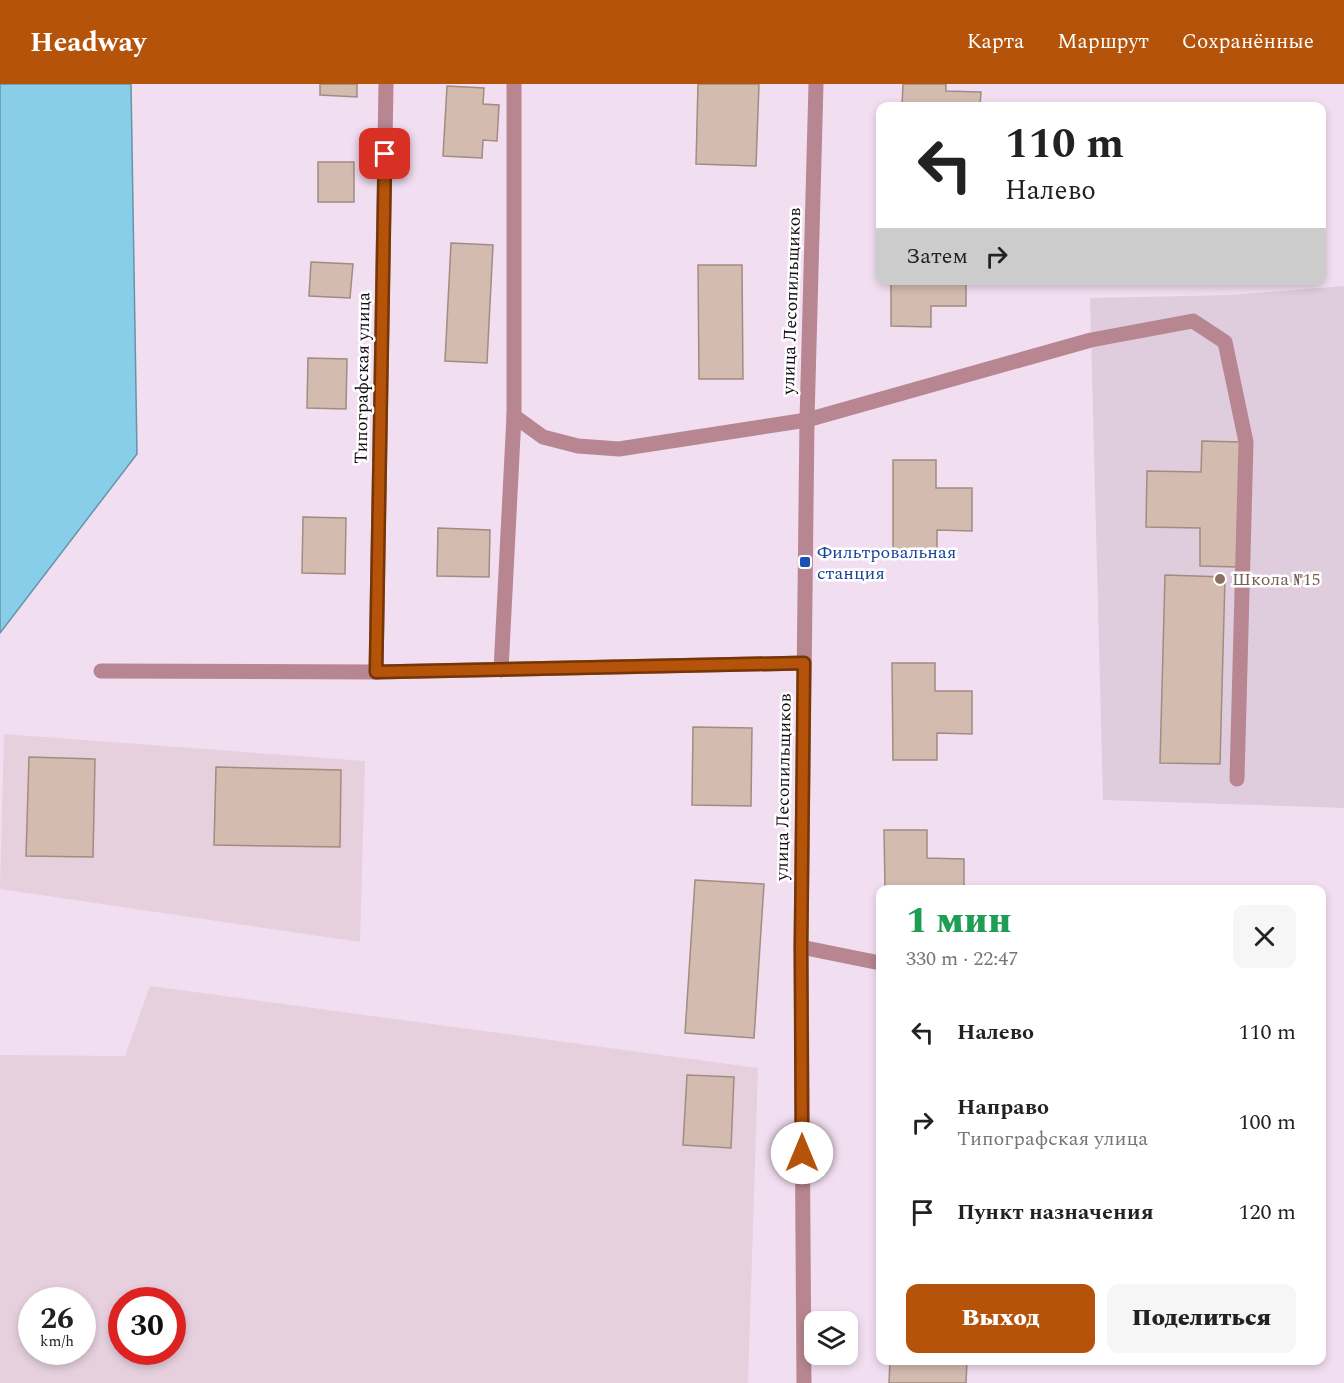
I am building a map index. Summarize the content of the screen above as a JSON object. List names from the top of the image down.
{
  "streets": {
    "street": ["улица Лесопильщиков", "Типографская улица"]
  },
  "places": {
    "transit": ["Фильтровальная станция"],
    "other": ["Школа №15"]
  },
  "page": {
    "header": "Headway",
    "nav": ["Карта", "Маршрут", "Сохранённые"],
    "turn": ["110 m", "Налево"],
    "then": "Затем",
    "heading": ["1 мин", "330 m · 22:47"],
    "list": [
      {
        "name": "Налево",
        "value": "110 m"
      },
      {
        "name": "Направо",
        "note": "Типографская улица",
        "value": "100 m"
      },
      {
        "name": "Пункт назначения",
        "value": "120 m"
      }
    ],
    "buttons": ["Выход", "Поделиться"],
    "speed": "26 km/h",
    "limit": "30"
  }
}
